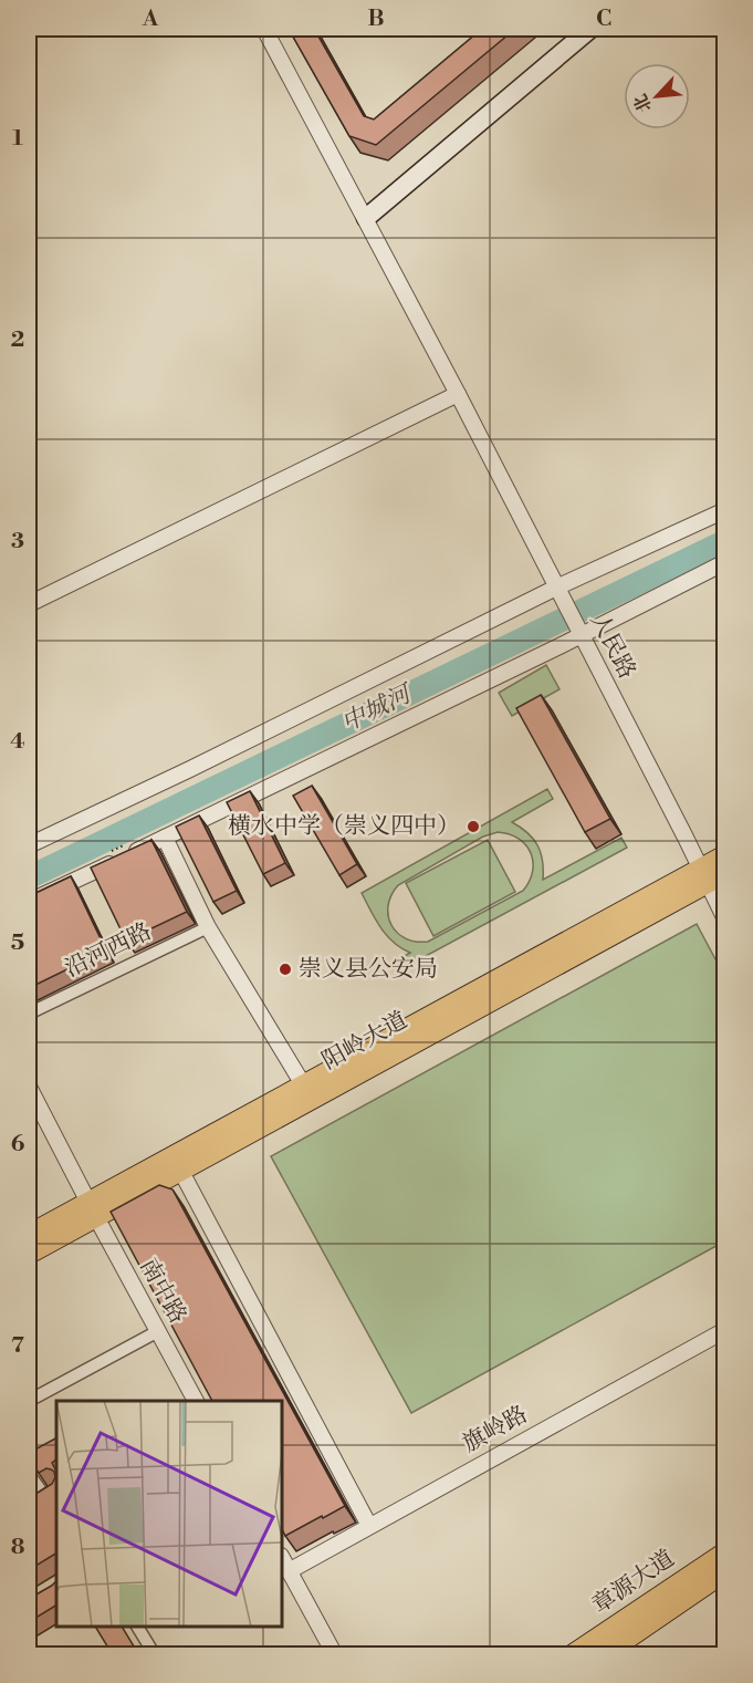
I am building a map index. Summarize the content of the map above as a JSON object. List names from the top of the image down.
{
  "streets": {
    "main road": ["阳岭大道", "章源大道"],
    "street": [
      "人民路",
      "沿河西路",
      "南中路",
      "旗岭路"
    ]
  },
  "crossings": [
    ["人民路", "阳岭大道"],
    ["阳岭大道", "南中路"]
  ],
  "water": ["中城河"],
  "places": ["横水中学（崇义四中）", "崇义县公安局"],
  "north": "bottom left",
  "grid": {
    "columns": ["A", "B", "C"],
    "rows": [
      "1",
      "2",
      "3",
      "4",
      "5",
      "6",
      "7",
      "8"
    ]
  }
}
